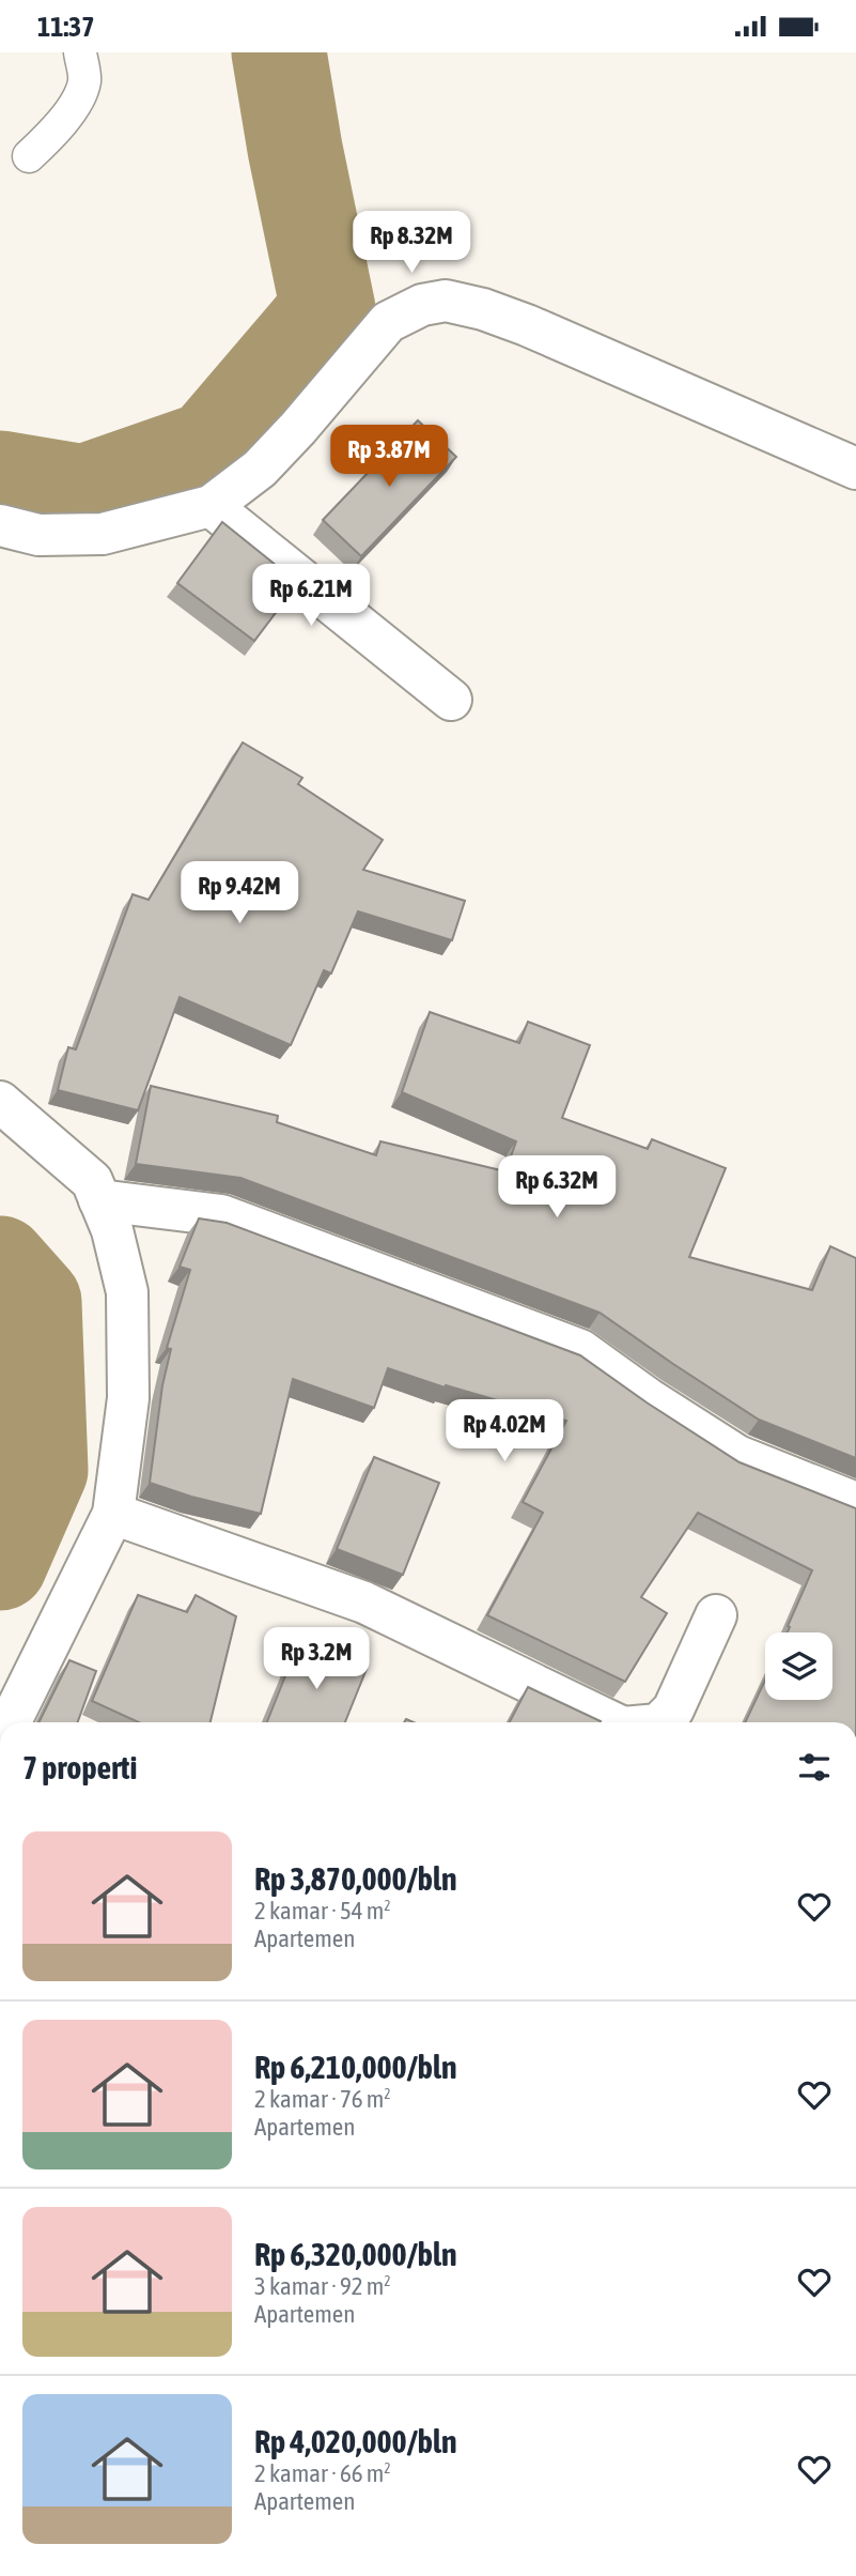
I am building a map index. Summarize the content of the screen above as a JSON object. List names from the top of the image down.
{
  "page": {
    "status": "11:37",
    "price": [
      "Rp 8.32M",
      "Rp 3.87M",
      "Rp 6.21M",
      "Rp 9.42M",
      "Rp 6.32M",
      "Rp 4.02M",
      "Rp 3.2M"
    ],
    "heading": "7 properti",
    "list": [
      {
        "name": "Rp 3,870,000/bln",
        "note": "2 kamar · 54 m² · Apartemen"
      },
      {
        "name": "Rp 6,210,000/bln",
        "note": "2 kamar · 76 m² · Apartemen"
      },
      {
        "name": "Rp 6,320,000/bln",
        "note": "3 kamar · 92 m² · Apartemen"
      },
      {
        "name": "Rp 4,020,000/bln",
        "note": "2 kamar · 66 m² · Apartemen"
      }
    ]
  }
}
